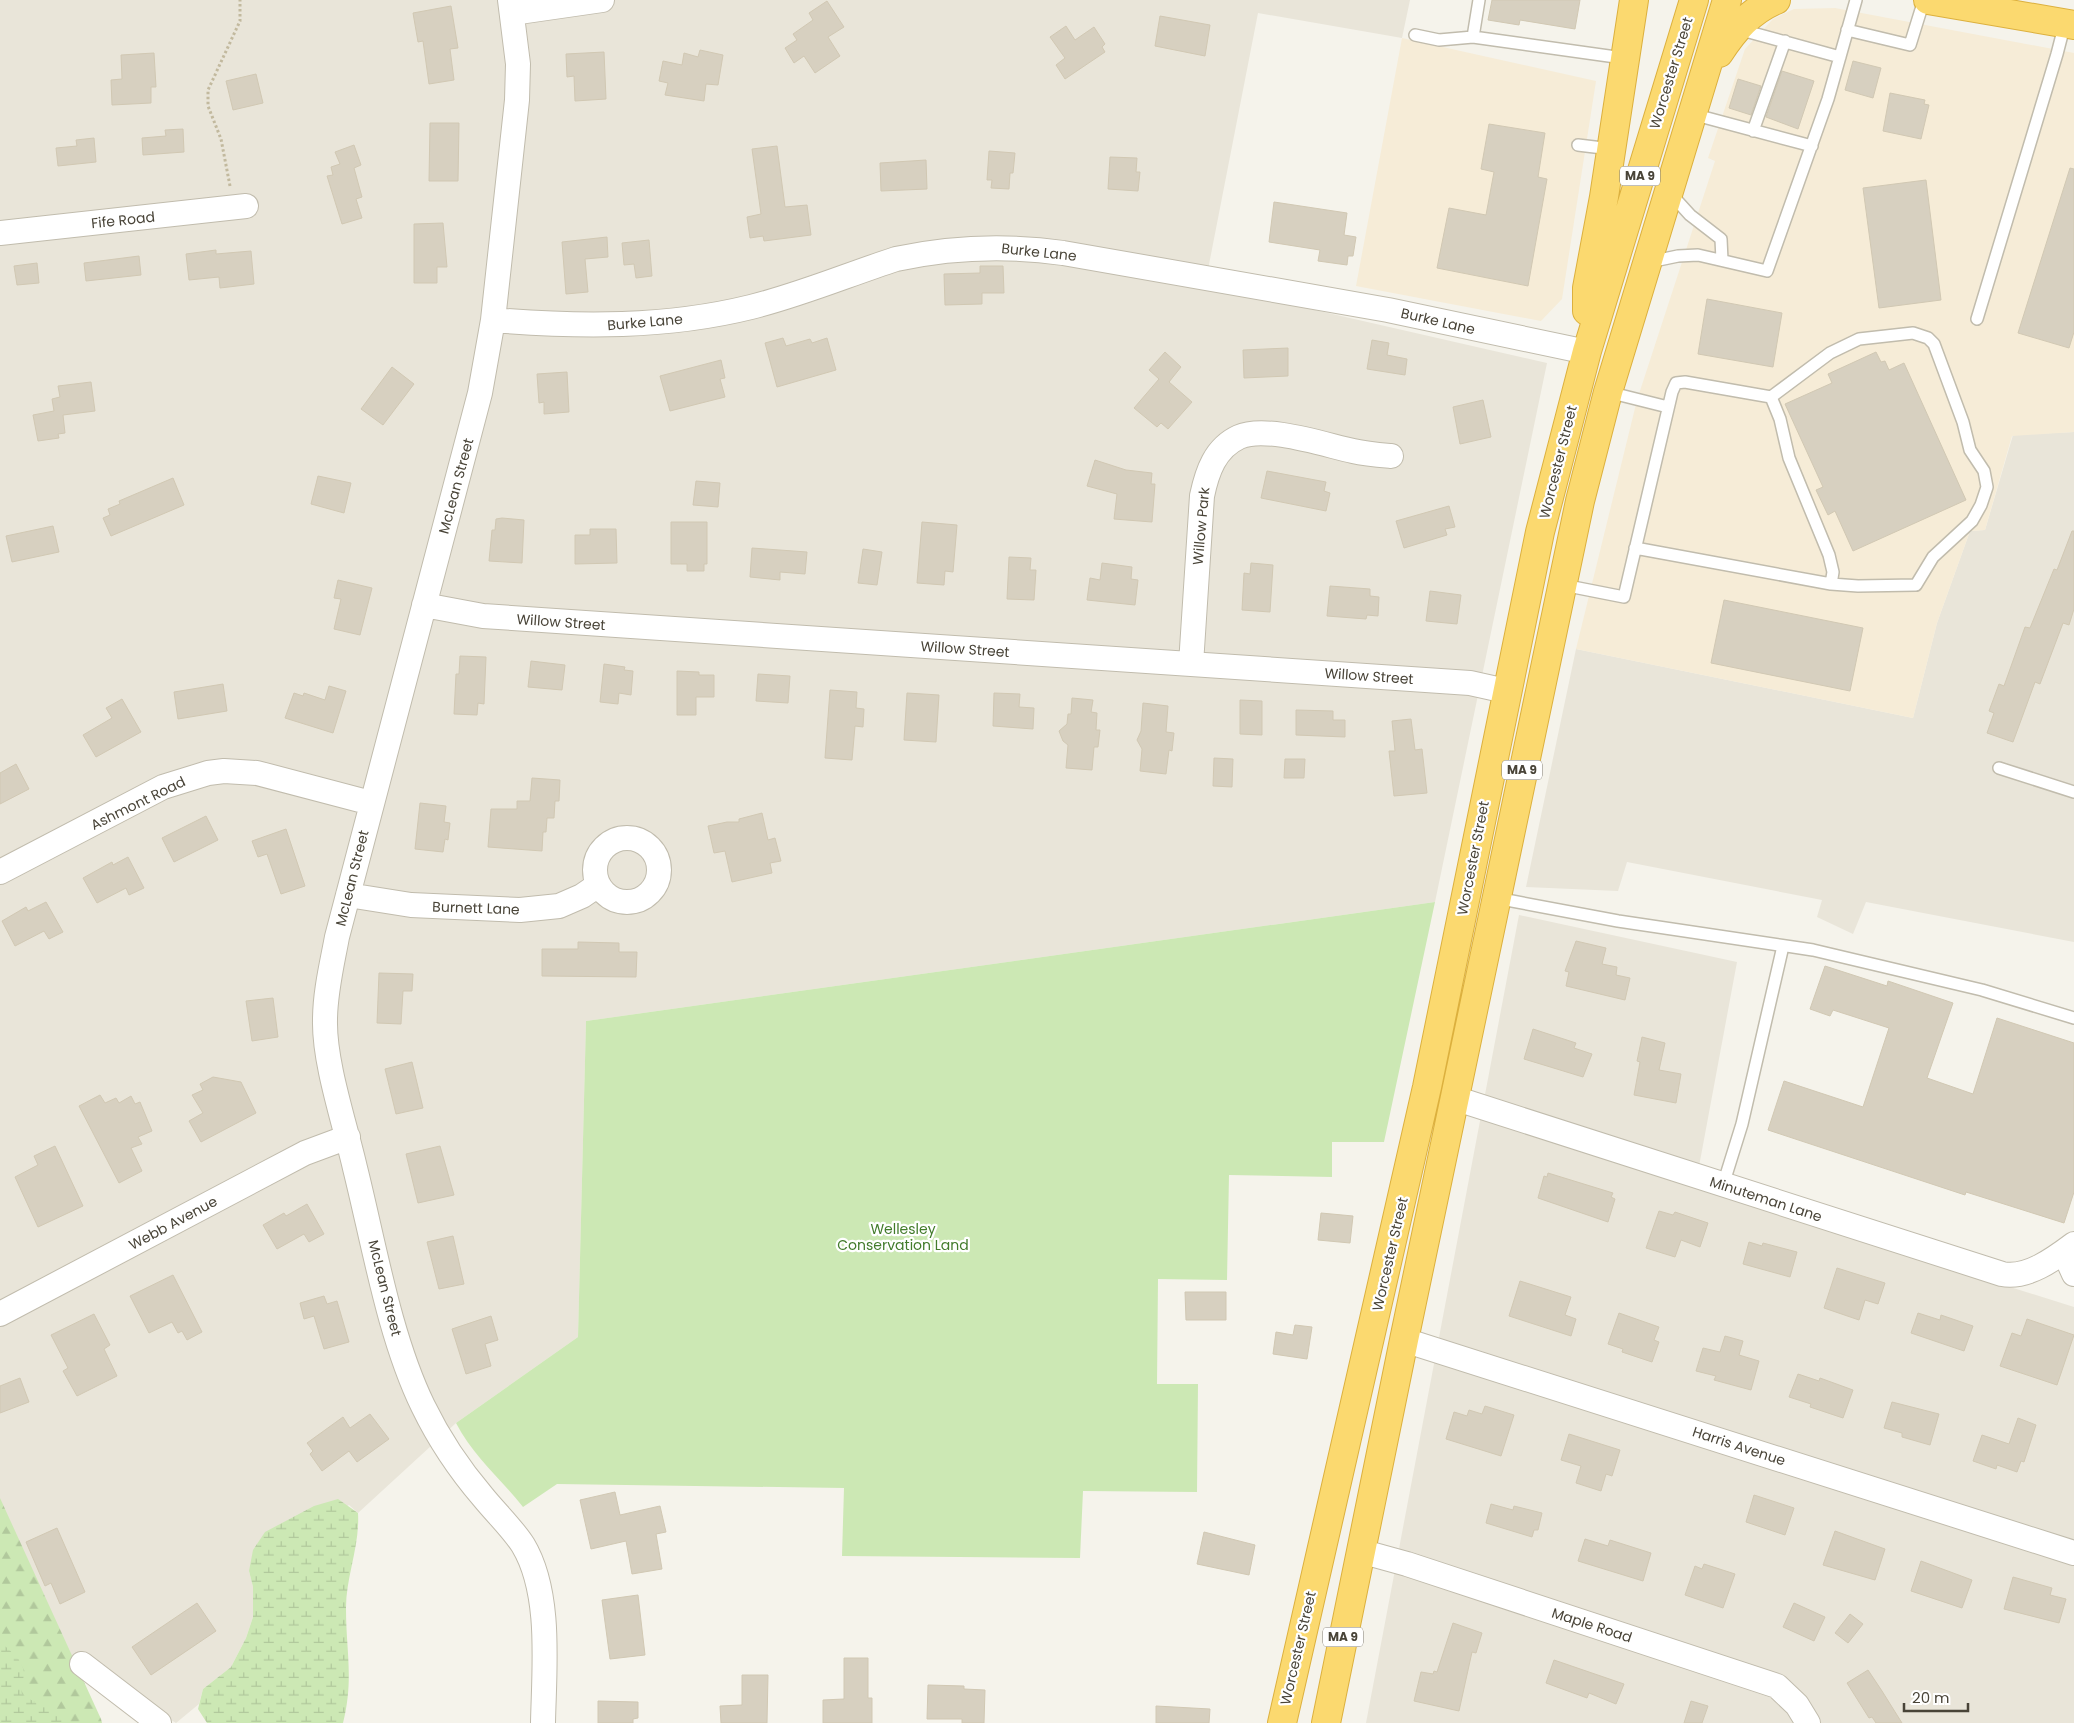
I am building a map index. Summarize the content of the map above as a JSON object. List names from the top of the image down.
{
  "streets": {
    "highway": ["Worcester Street", "MA 9"],
    "street": [
      "Fife Road",
      "Burke Lane",
      "McLean Street",
      "Willow Park",
      "Willow Street",
      "Ashmont Road",
      "Burnett Lane",
      "Minuteman Lane",
      "Webb Avenue",
      "Harris Avenue",
      "Maple Road"
    ]
  },
  "crossings": [
    ["Worcester Street", "Burke Lane"],
    ["Worcester Street", "Willow Street"],
    ["MA 9", "Minuteman Lane"],
    ["MA 9", "Harris Avenue"],
    ["MA 9", "Maple Road"],
    ["Burke Lane", "McLean Street"],
    ["McLean Street", "Willow Street"],
    ["McLean Street", "Ashmont Road"],
    ["McLean Street", "Burnett Lane"],
    ["McLean Street", "Webb Avenue"],
    ["Willow Park", "Willow Street"]
  ],
  "parks": ["Wellesley Conservation Land"],
  "scale_bar": "20 m"
}
